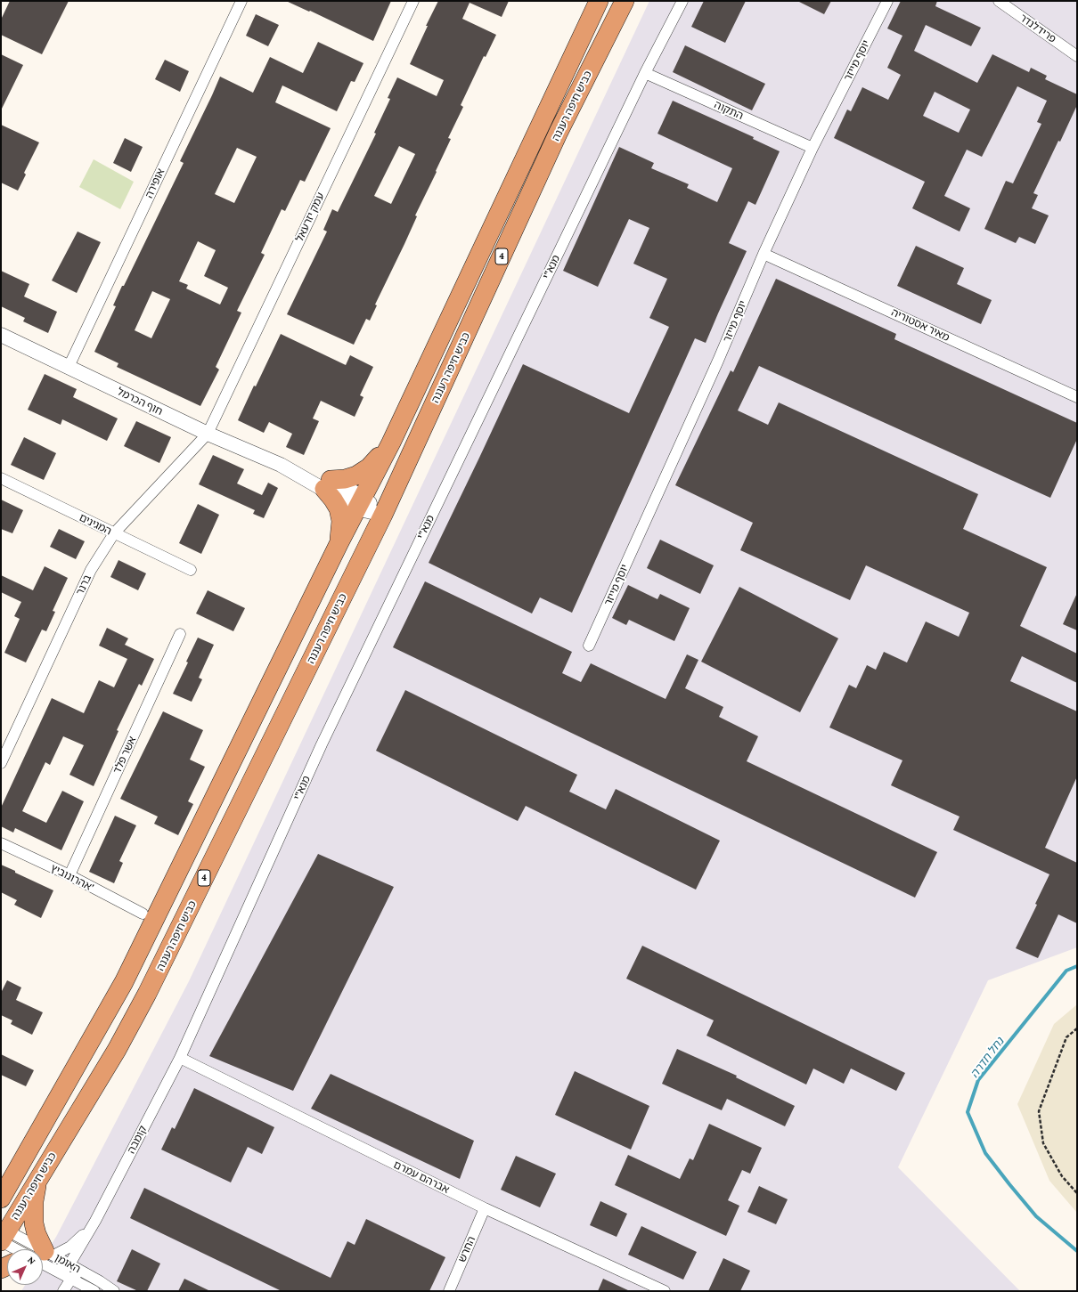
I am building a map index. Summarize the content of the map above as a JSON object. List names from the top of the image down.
{
  "streets": {
    "highway": ["כביש חיפה רעננה", "4"],
    "street": [
      "פרידלנדר",
      "יוסף מייזר",
      "התקוה",
      "אופירה",
      "עמק יזרעאל",
      "מנא\"י",
      "מאיר אסטוריה",
      "חוף הכרמל",
      "המגינים",
      "ברנר",
      "אשר פלד",
      "אהרונוביץ'",
      "קומבה",
      "אברהם עמרם",
      "החרש",
      "האומן"
    ]
  },
  "crossings": [
    ["יוסף מייזר", "התקוה"],
    ["יוסף מייזר", "מאיר אסטוריה"],
    ["כביש חיפה רעננה", "חוף הכרמל"],
    ["כביש חיפה רעננה", "האומן"],
    ["התקוה", "מנא\"י"],
    ["אופירה", "חוף הכרמל"],
    ["עמק יזרעאל", "חוף הכרמל"],
    ["עמק יזרעאל", "ברנר"],
    ["מנא\"י", "קומבה"],
    ["מנא\"י", "אברהם עמרם"],
    ["חוף הכרמל", "ברנר"],
    ["המגינים", "ברנר"],
    ["אשר פלד", "אהרונוביץ'"],
    ["קומבה", "אברהם עמרם"],
    ["קומבה", "האומן"],
    ["אברהם עמרם", "החרש"]
  ],
  "water": ["נחל חדרה"],
  "north": "top right"
}
